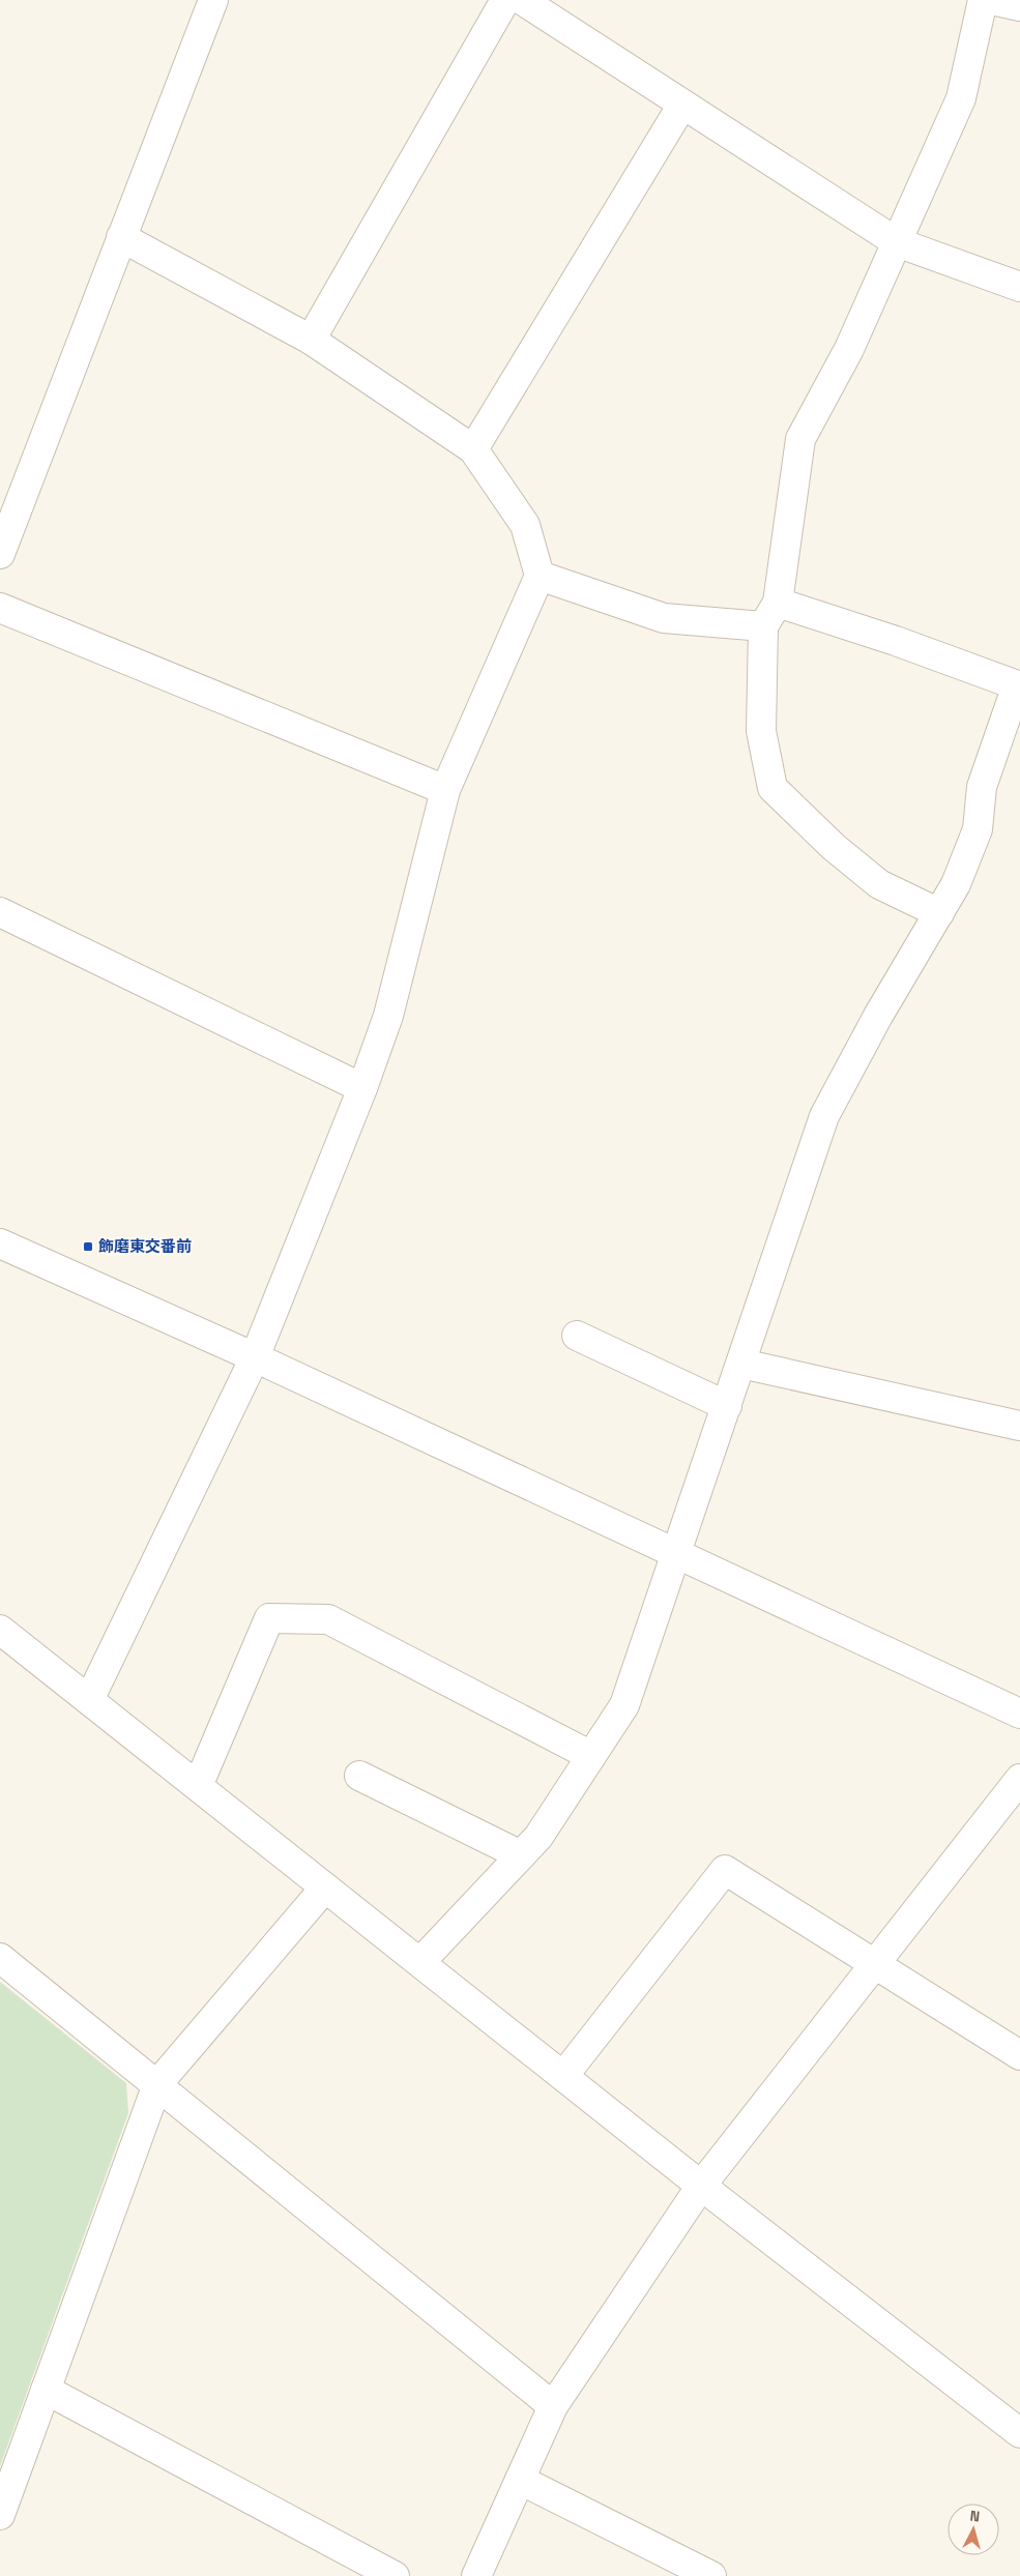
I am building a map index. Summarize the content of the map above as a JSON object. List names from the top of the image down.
{
  "places": {
    "transit": ["飾磨東交番前"]
  },
  "north": "top"
}
